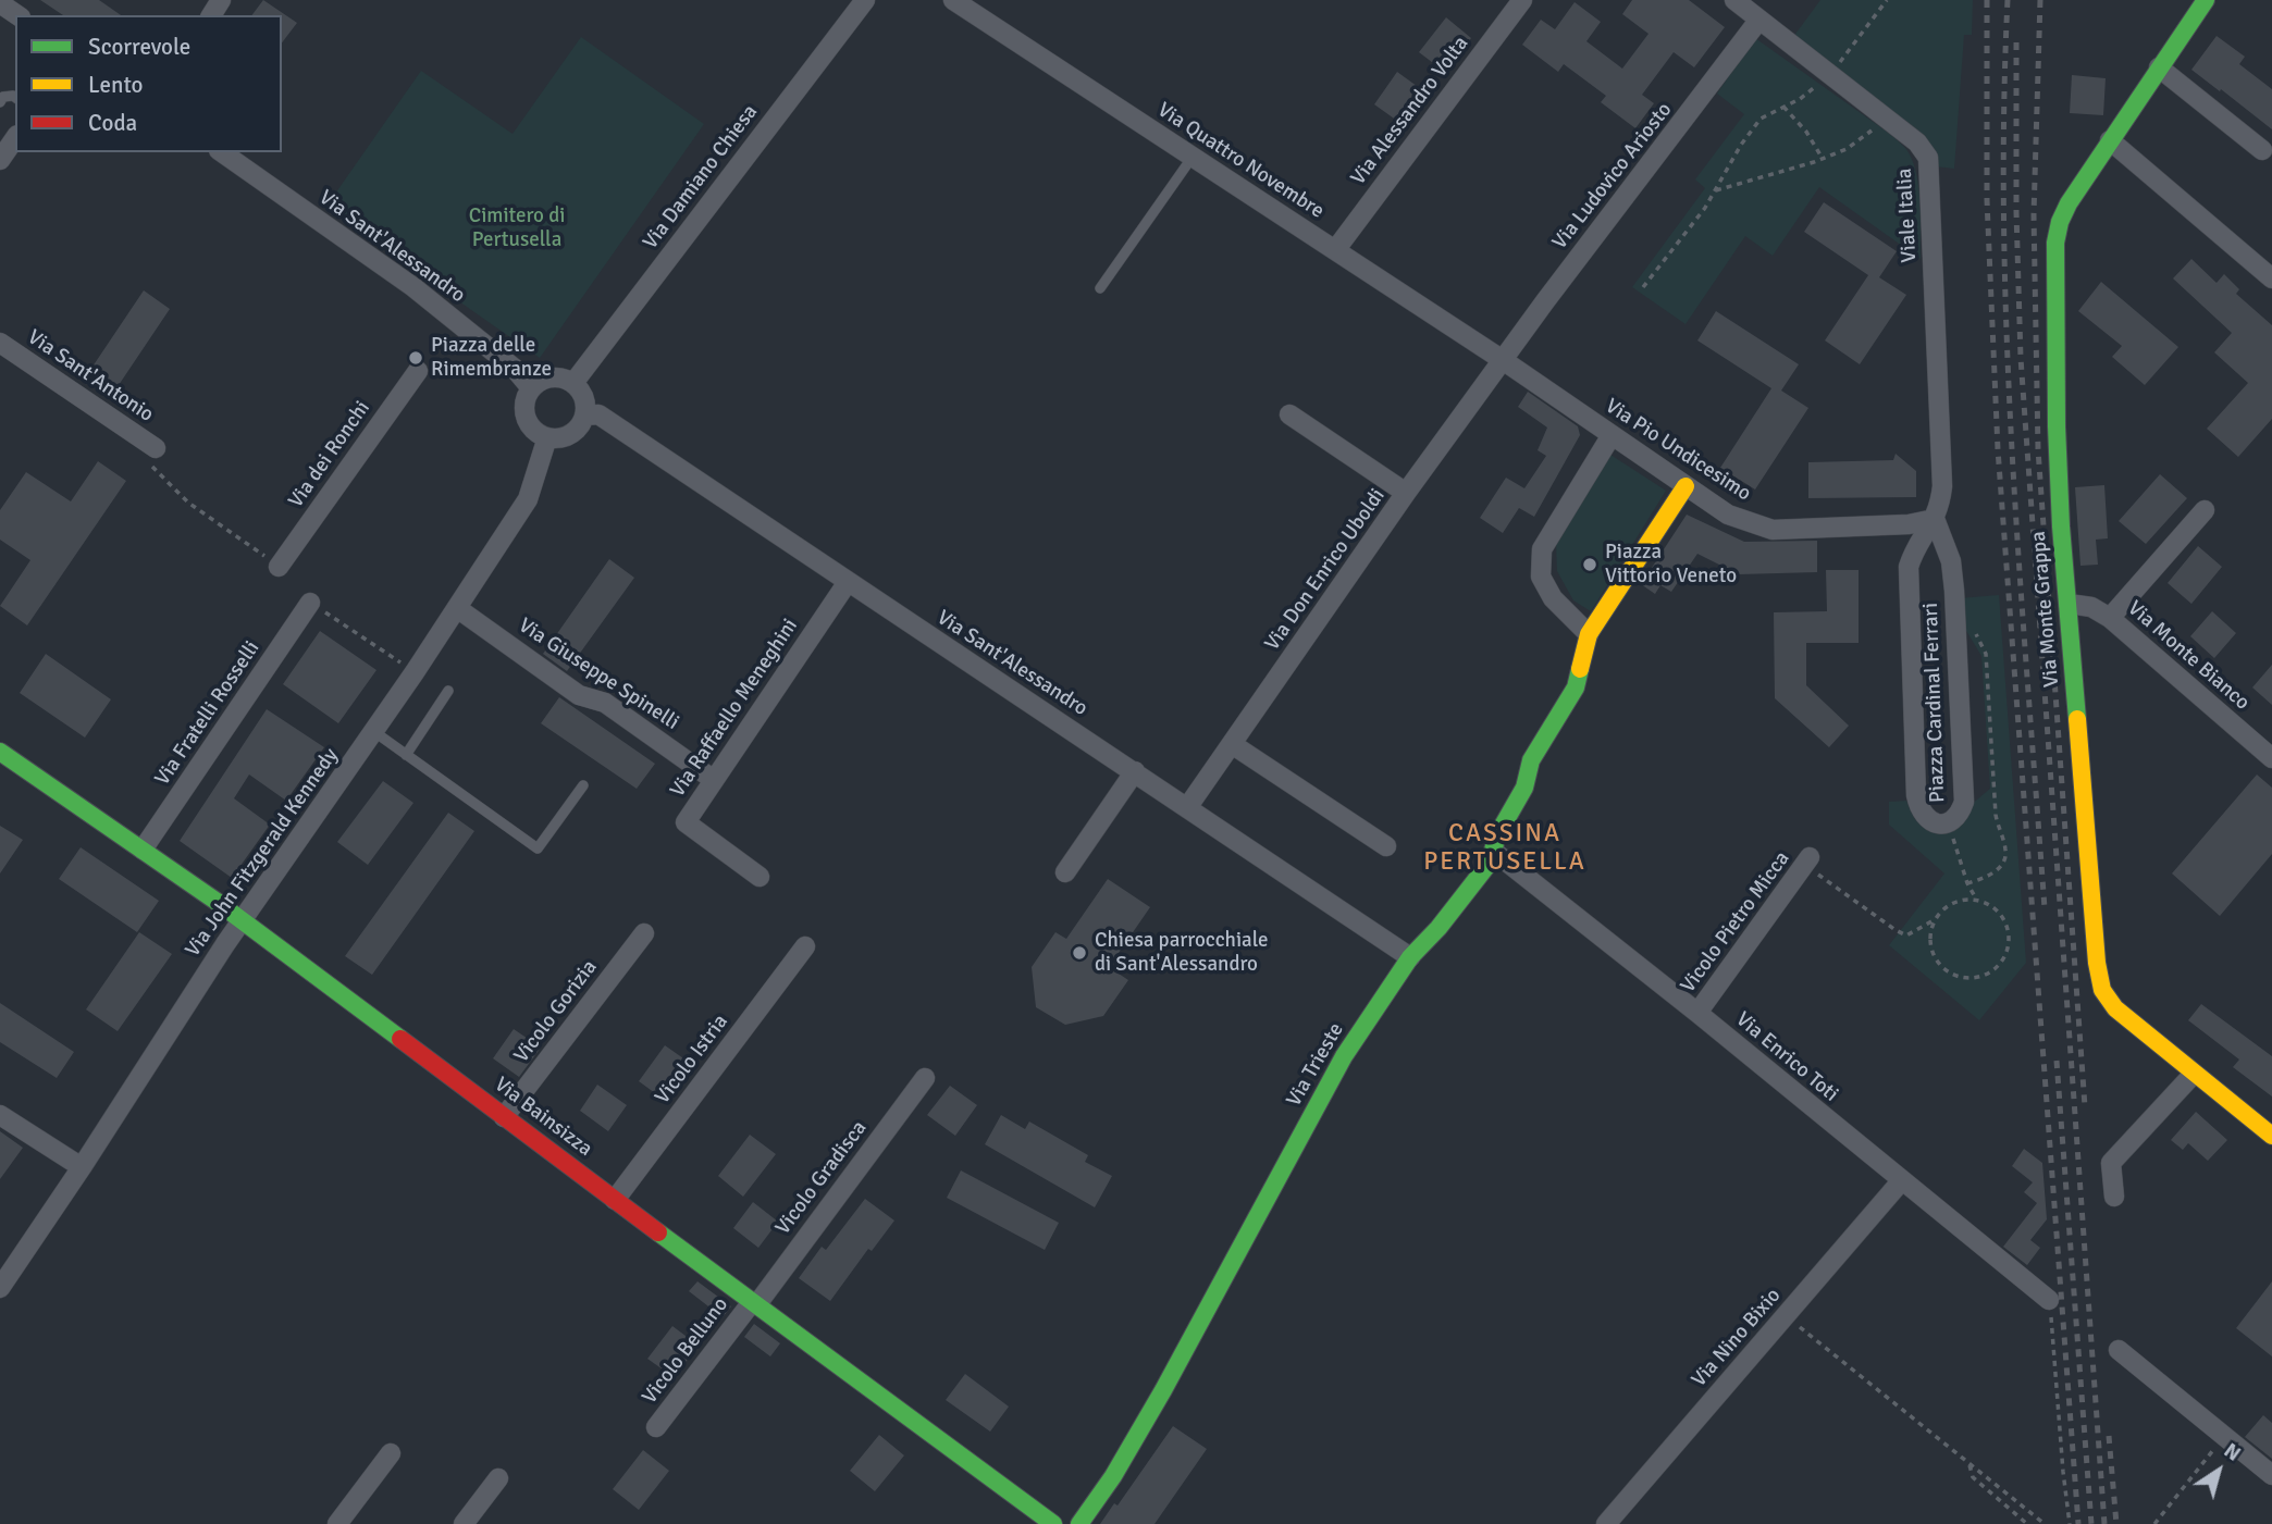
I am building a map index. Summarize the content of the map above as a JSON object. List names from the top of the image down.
{
  "streets": {
    "street": [
      "Via Alessandro Volta",
      "Via Quattro Novembre",
      "Via Ludovico Ariosto",
      "Via Damiano Chiesa",
      "Viale Italia",
      "Via Sant'Alessandro",
      "Via Sant'Antonio",
      "Via Pio Undicesimo",
      "Via dei Ronchi",
      "Via Don Enrico Uboldi",
      "Via Monte Grappa",
      "Via Monte Bianco",
      "Via Giuseppe Spinelli",
      "Piazza Cardinal Ferrari",
      "Via Raffaello Meneghini",
      "Via Fratelli Rosselli",
      "Via John Fitzgerald Kennedy",
      "Vicolo Pietro Micca",
      "Vicolo Gorizia",
      "Via Enrico Toti",
      "Vicolo Istria",
      "Via Trieste",
      "Via Bainsizza",
      "Vicolo Gradisca",
      "Via Nino Bixio",
      "Vicolo Belluno"
    ]
  },
  "crossings": [
    ["Via Alessandro Volta", "Via Quattro Novembre"],
    ["Via Quattro Novembre", "Via Ludovico Ariosto"],
    ["Via Quattro Novembre", "Via Pio Undicesimo"],
    ["Via Quattro Novembre", "Via Don Enrico Uboldi"],
    ["Via Ludovico Ariosto", "Viale Italia"],
    ["Via Ludovico Ariosto", "Via Pio Undicesimo"],
    ["Via Ludovico Ariosto", "Via Don Enrico Uboldi"],
    ["Via Damiano Chiesa", "Via Sant'Alessandro"],
    ["Via Damiano Chiesa", "Via John Fitzgerald Kennedy"],
    ["Viale Italia", "Via Pio Undicesimo"],
    ["Viale Italia", "Piazza Cardinal Ferrari"],
    ["Via Sant'Alessandro", "Via Don Enrico Uboldi"],
    ["Via Sant'Alessandro", "Via Raffaello Meneghini"],
    ["Via Sant'Alessandro", "Via John Fitzgerald Kennedy"],
    ["Via Sant'Alessandro", "Via Trieste"],
    ["Via Pio Undicesimo", "Via Don Enrico Uboldi"],
    ["Via Pio Undicesimo", "Piazza Cardinal Ferrari"],
    ["Via Monte Grappa", "Via Monte Bianco"],
    ["Via Giuseppe Spinelli", "Via Raffaello Meneghini"],
    ["Via Giuseppe Spinelli", "Via John Fitzgerald Kennedy"],
    ["Via Fratelli Rosselli", "Via Bainsizza"],
    ["Via John Fitzgerald Kennedy", "Via Bainsizza"],
    ["Vicolo Pietro Micca", "Via Enrico Toti"],
    ["Vicolo Gorizia", "Via Bainsizza"],
    ["Via Enrico Toti", "Via Trieste"],
    ["Via Enrico Toti", "Via Nino Bixio"],
    ["Vicolo Istria", "Via Bainsizza"],
    ["Via Bainsizza", "Vicolo Gradisca"],
    ["Via Bainsizza", "Vicolo Belluno"],
    ["Vicolo Gradisca", "Vicolo Belluno"]
  ],
  "districts": ["CASSINA PERTUSELLA"],
  "parks": ["Cimitero di Pertusella"],
  "places": ["Piazza delle Rimembranze", "Piazza Vittorio Veneto", "Chiesa parrocchiale di Sant'Alessandro"],
  "legend": ["Scorrevole", "Lento", "Coda"],
  "north": "top right"
}
